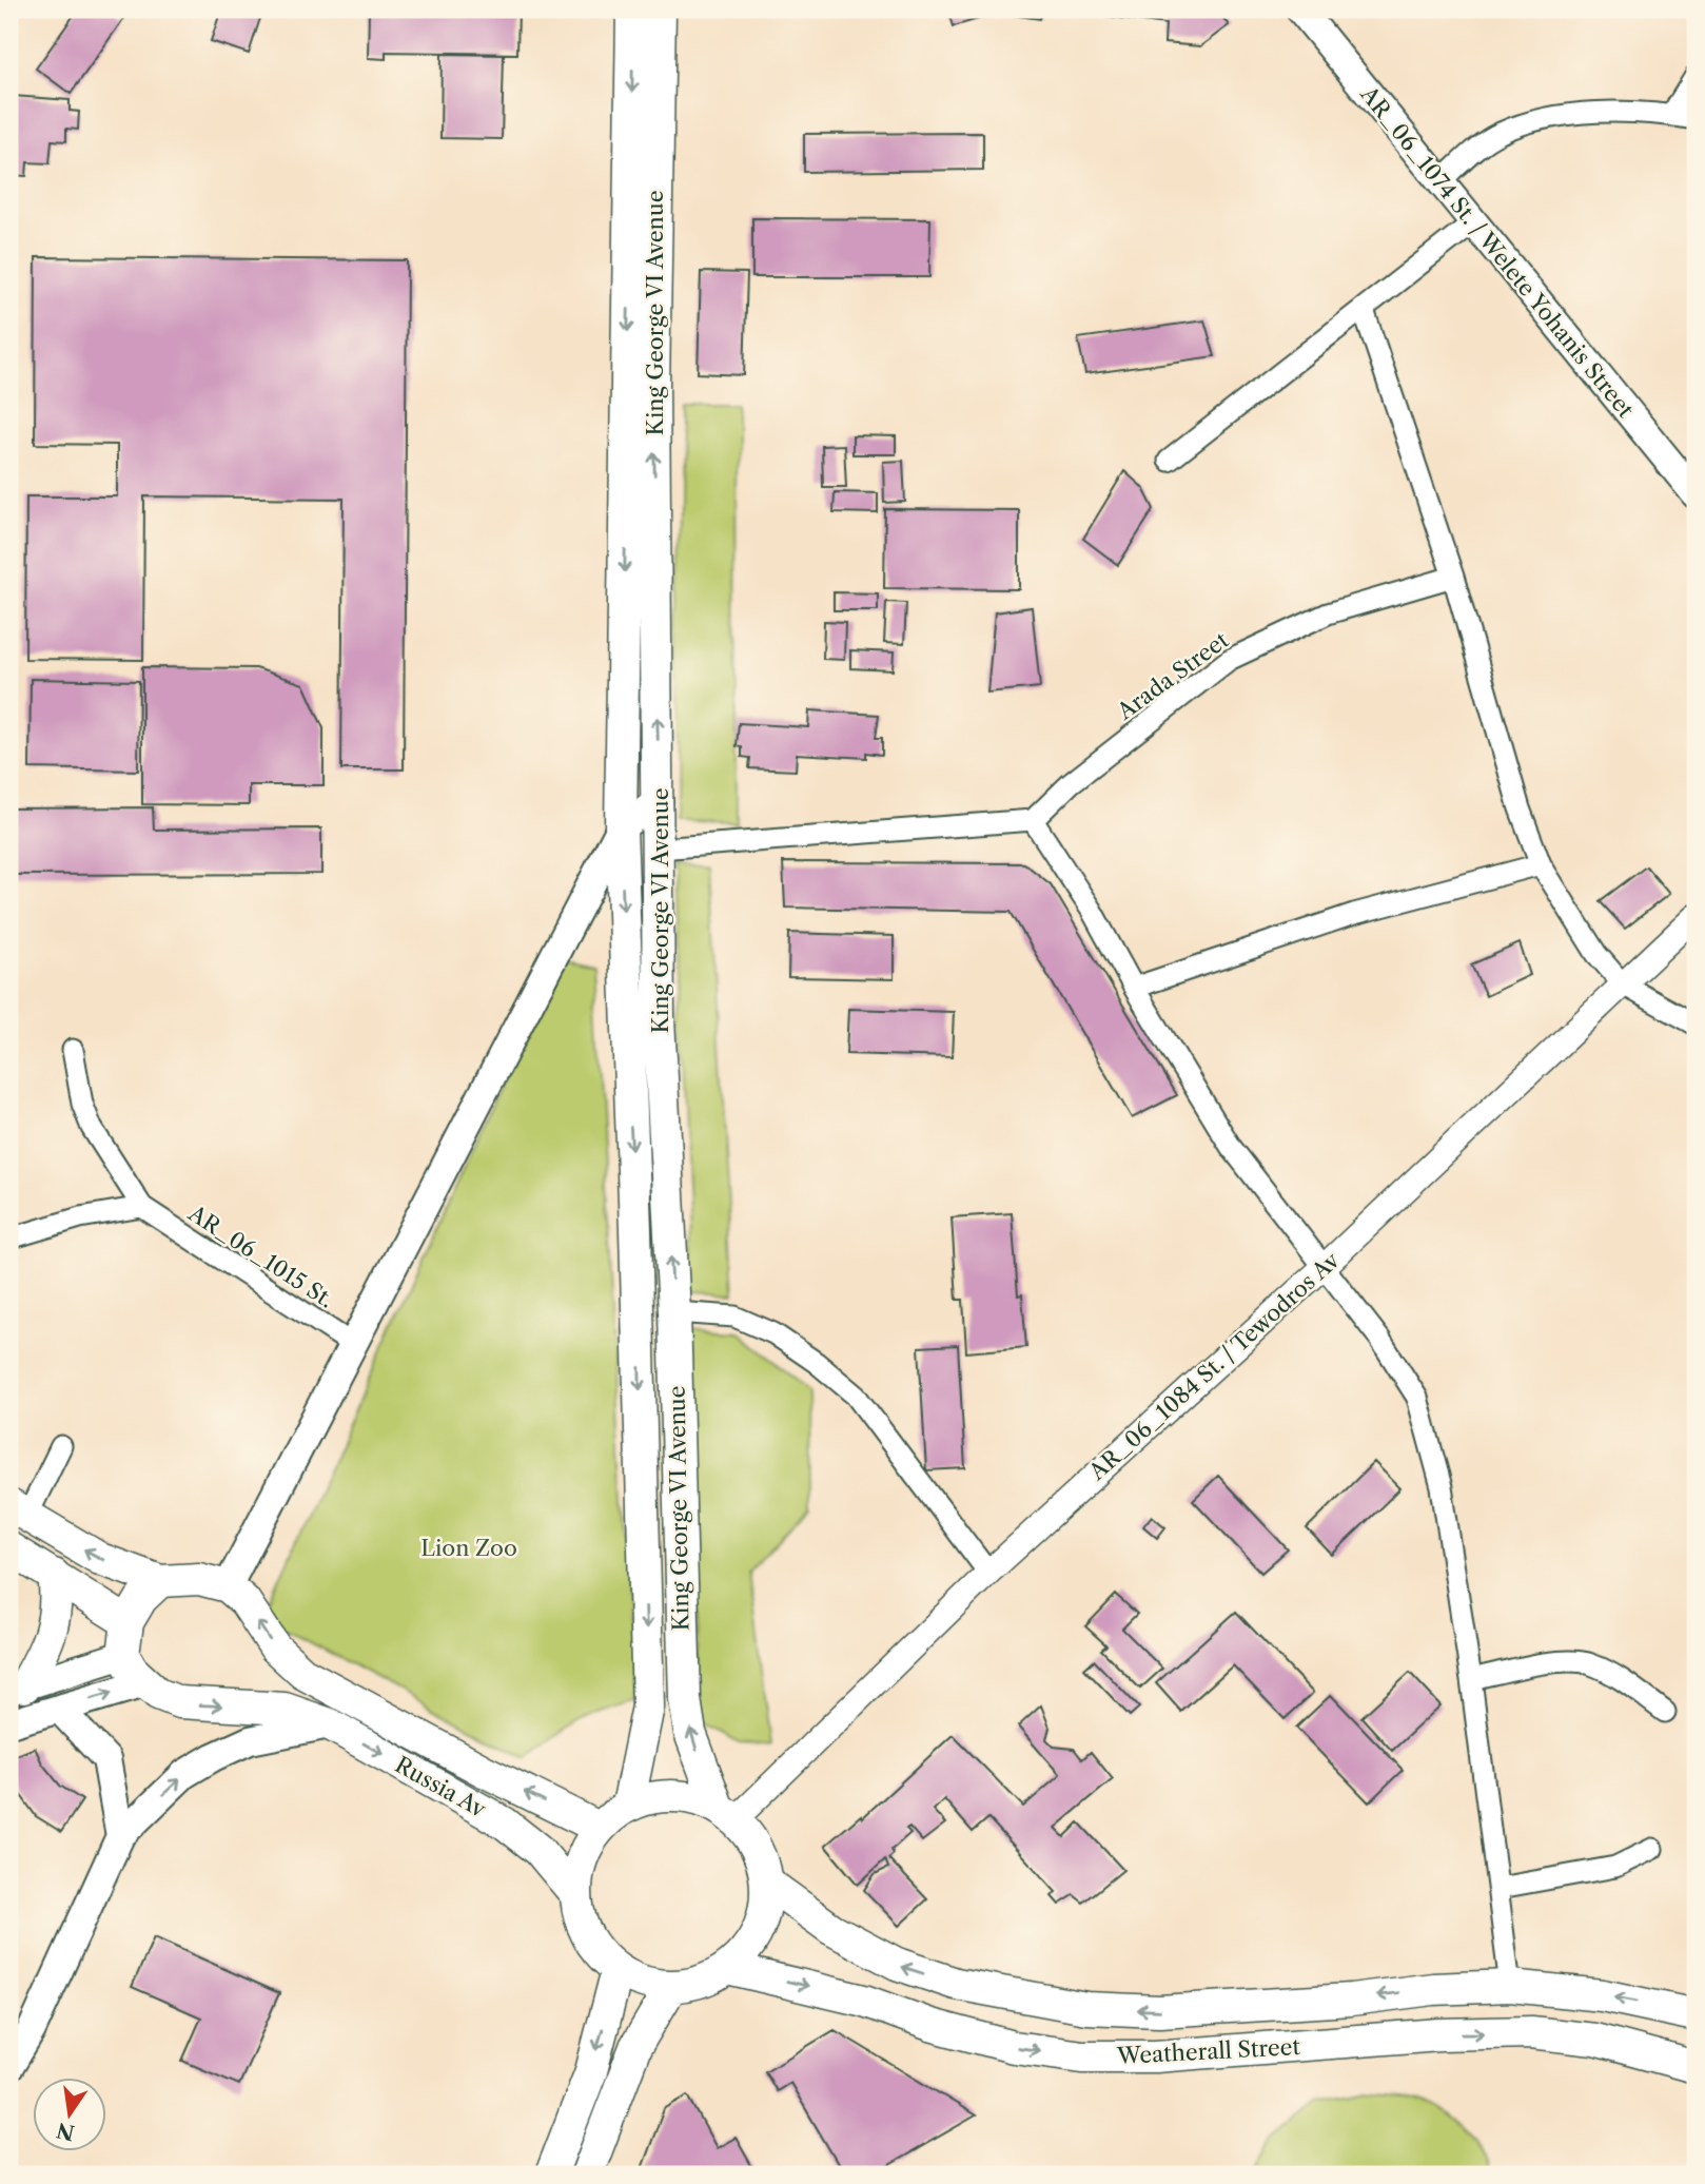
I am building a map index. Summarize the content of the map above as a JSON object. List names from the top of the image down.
{
  "streets": {
    "main road": [
      "AR_06_1074 St. / Welete Yohanis Street",
      "King George VI Avenue",
      "Russia Av",
      "Weatherall Street"
    ],
    "street": ["Arada Street", "AR_06_1015 St.", "AR_06_1084 St. / Tewodros Av"]
  },
  "crossings": [
    ["King George VI Avenue", "AR_06_1084 St. / Tewodros Av"],
    ["King George VI Avenue", "Russia Av"],
    ["King George VI Avenue", "Weatherall Street"],
    ["AR_06_1084 St. / Tewodros Av", "Russia Av"],
    ["AR_06_1084 St. / Tewodros Av", "Weatherall Street"],
    ["Russia Av", "Weatherall Street"]
  ],
  "parks": ["Lion Zoo"],
  "north": "bottom"
}
